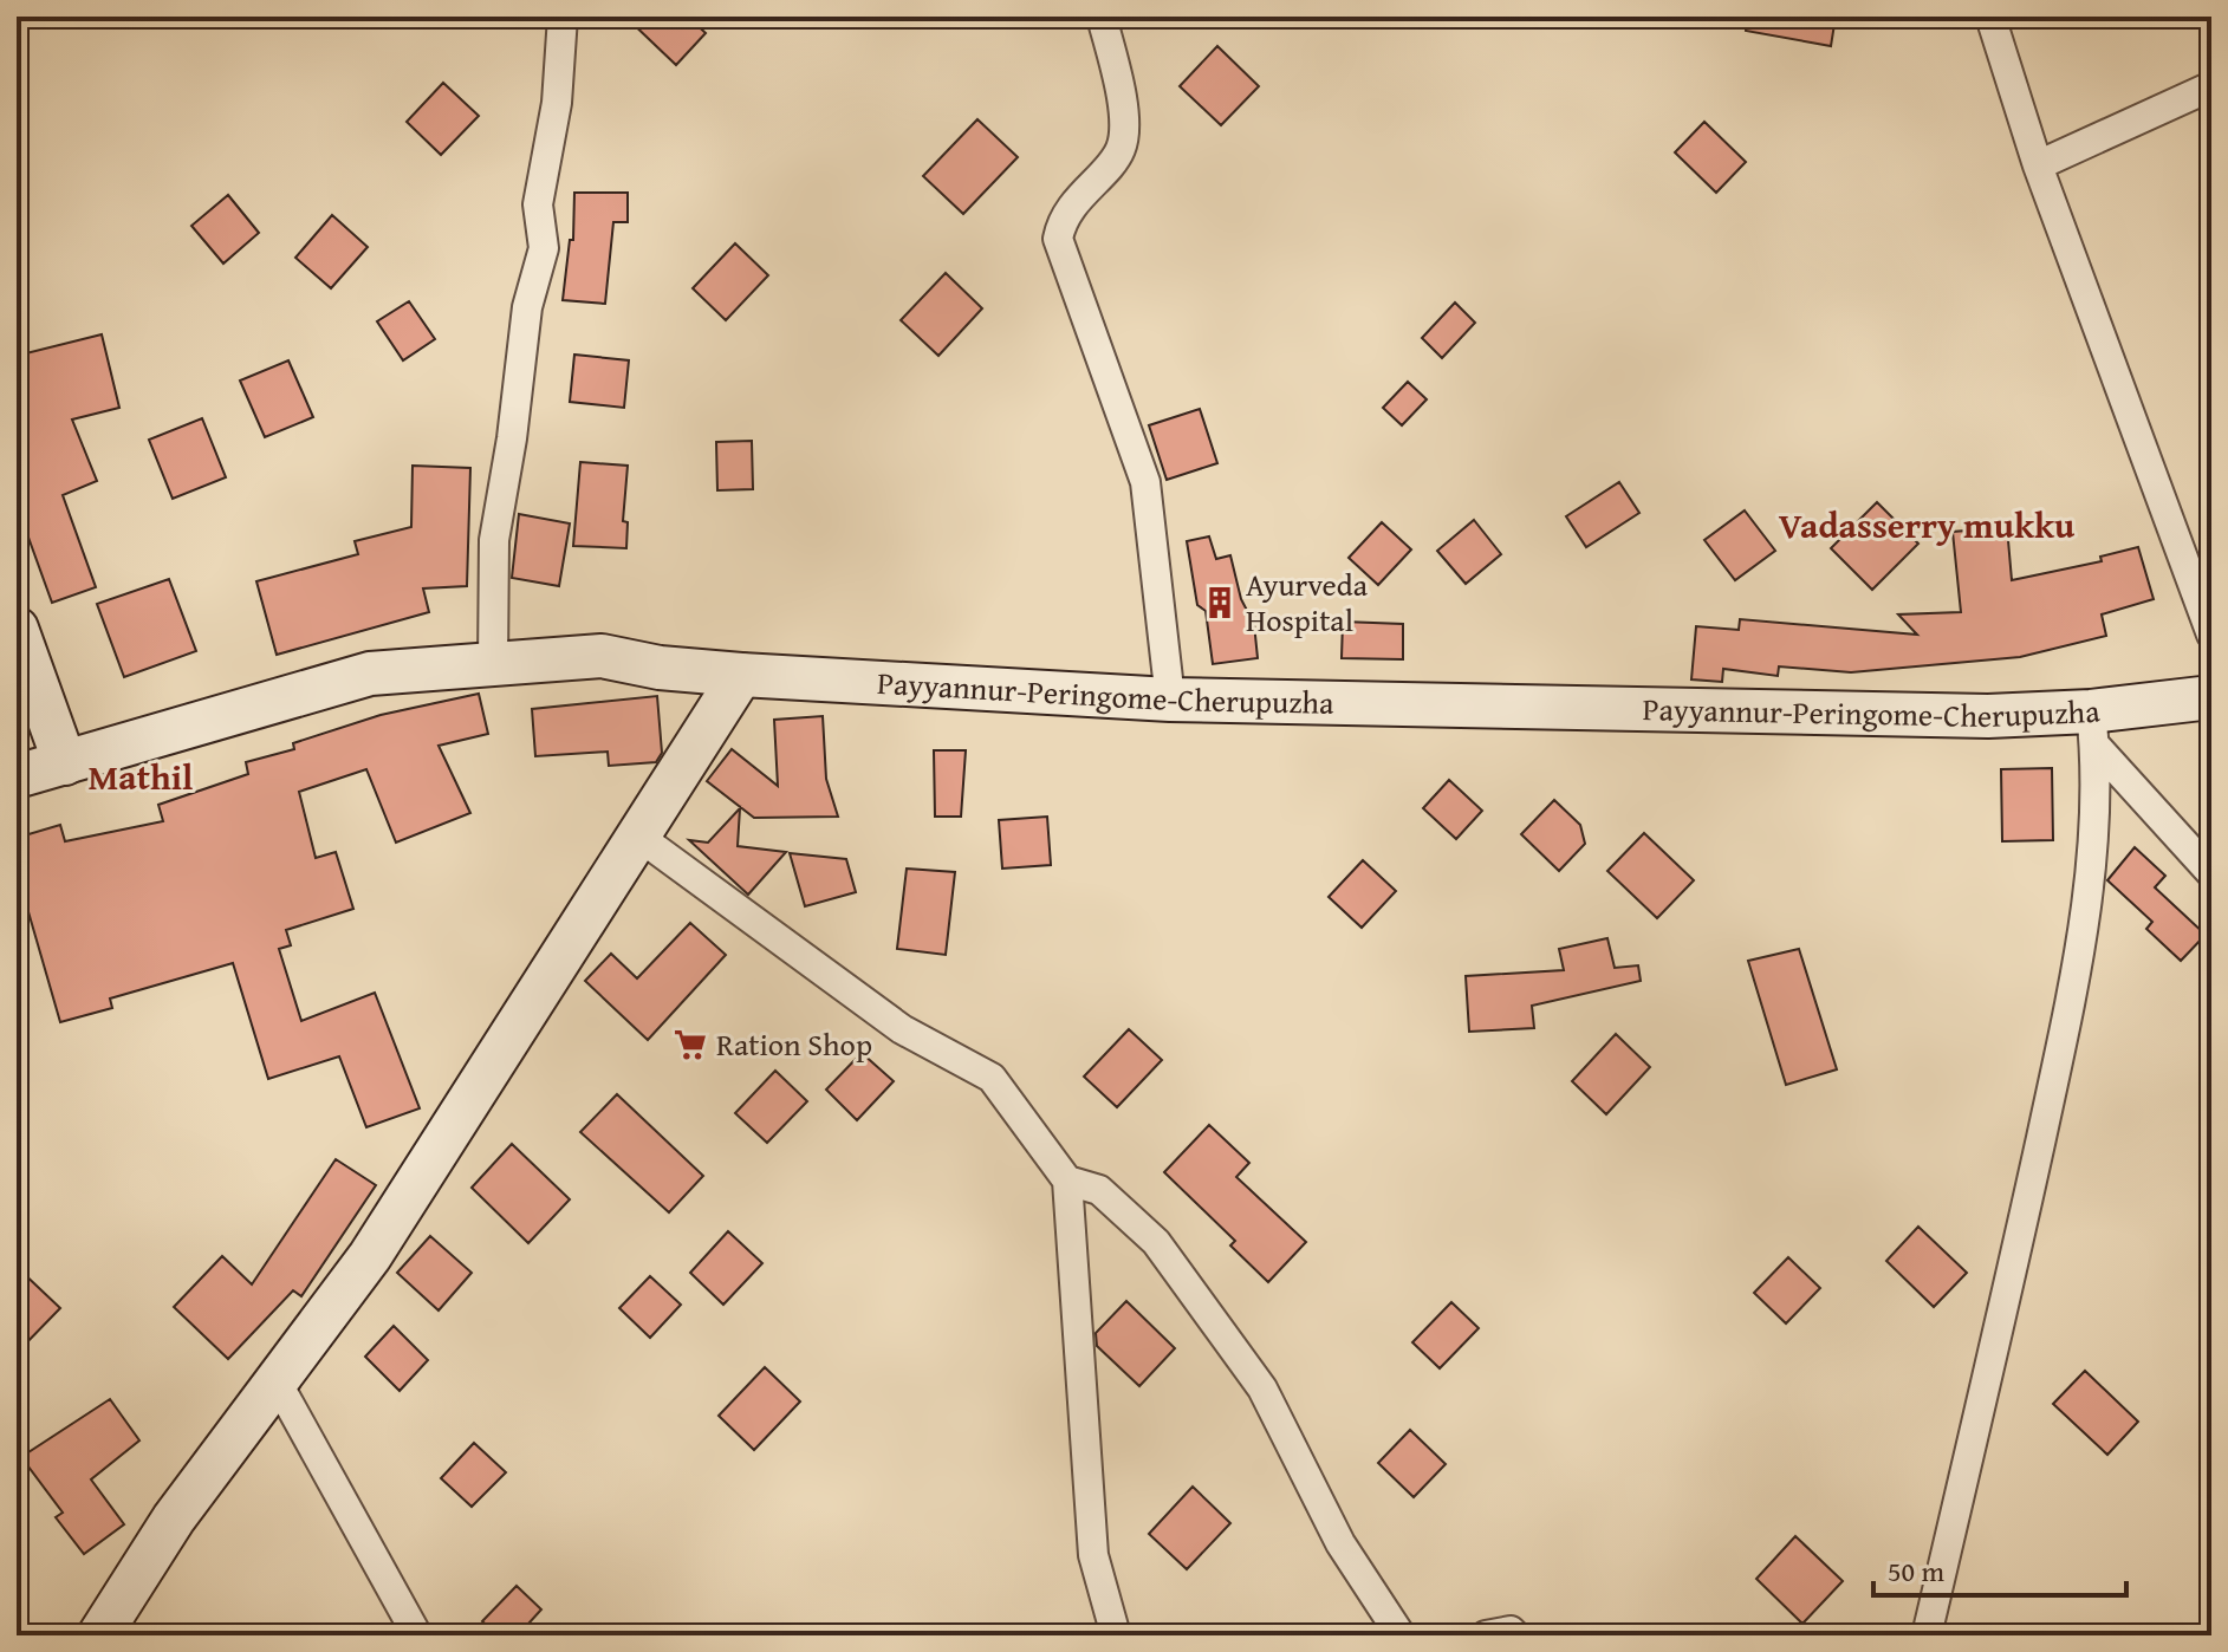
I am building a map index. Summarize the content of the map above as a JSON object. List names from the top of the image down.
{
  "streets": {
    "main road": ["Payyannur-Peringome-Cherupuzha"]
  },
  "districts": ["Vadasserry mukku", "Mathil"],
  "places": {
    "building": ["Ayurveda Hospital"],
    "supermarket": ["Ration Shop"]
  },
  "scale_bar": "50 m"
}
